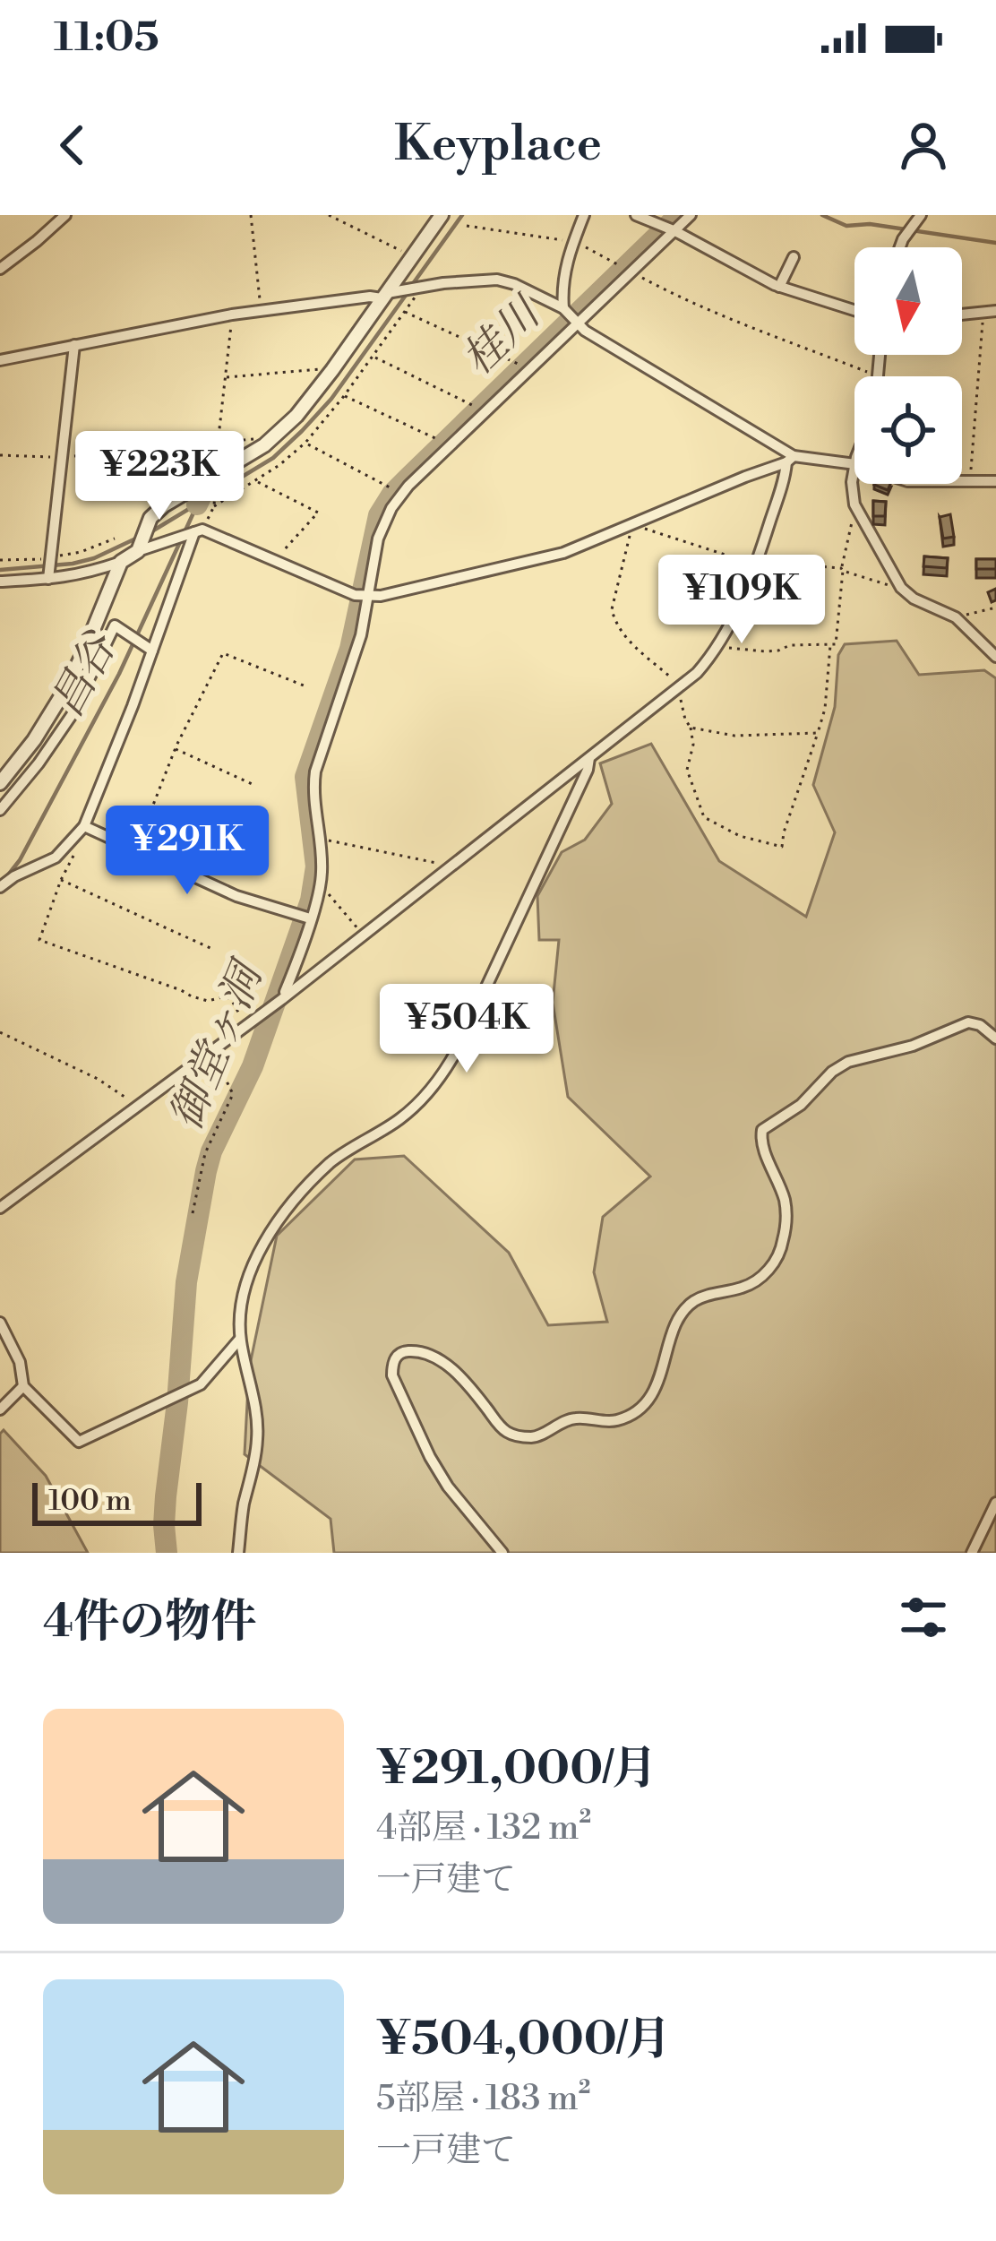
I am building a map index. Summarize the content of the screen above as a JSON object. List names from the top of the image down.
{
  "water": ["桂川", "昌谷", "御堂ヶ洞"],
  "scale_bar": "100 m",
  "north": "bottom",
  "page": {
    "status": "11:05",
    "header": "Keyplace",
    "price": [
      "¥223K",
      "¥109K",
      "¥291K",
      "¥504K"
    ],
    "scale": "100 m",
    "heading": "4件の物件",
    "list": [
      {
        "name": "¥291,000/月",
        "note": "4部屋 · 132 m² · 一戸建て"
      },
      {
        "name": "¥504,000/月",
        "note": "5部屋 · 183 m² · 一戸建て"
      }
    ]
  }
}
